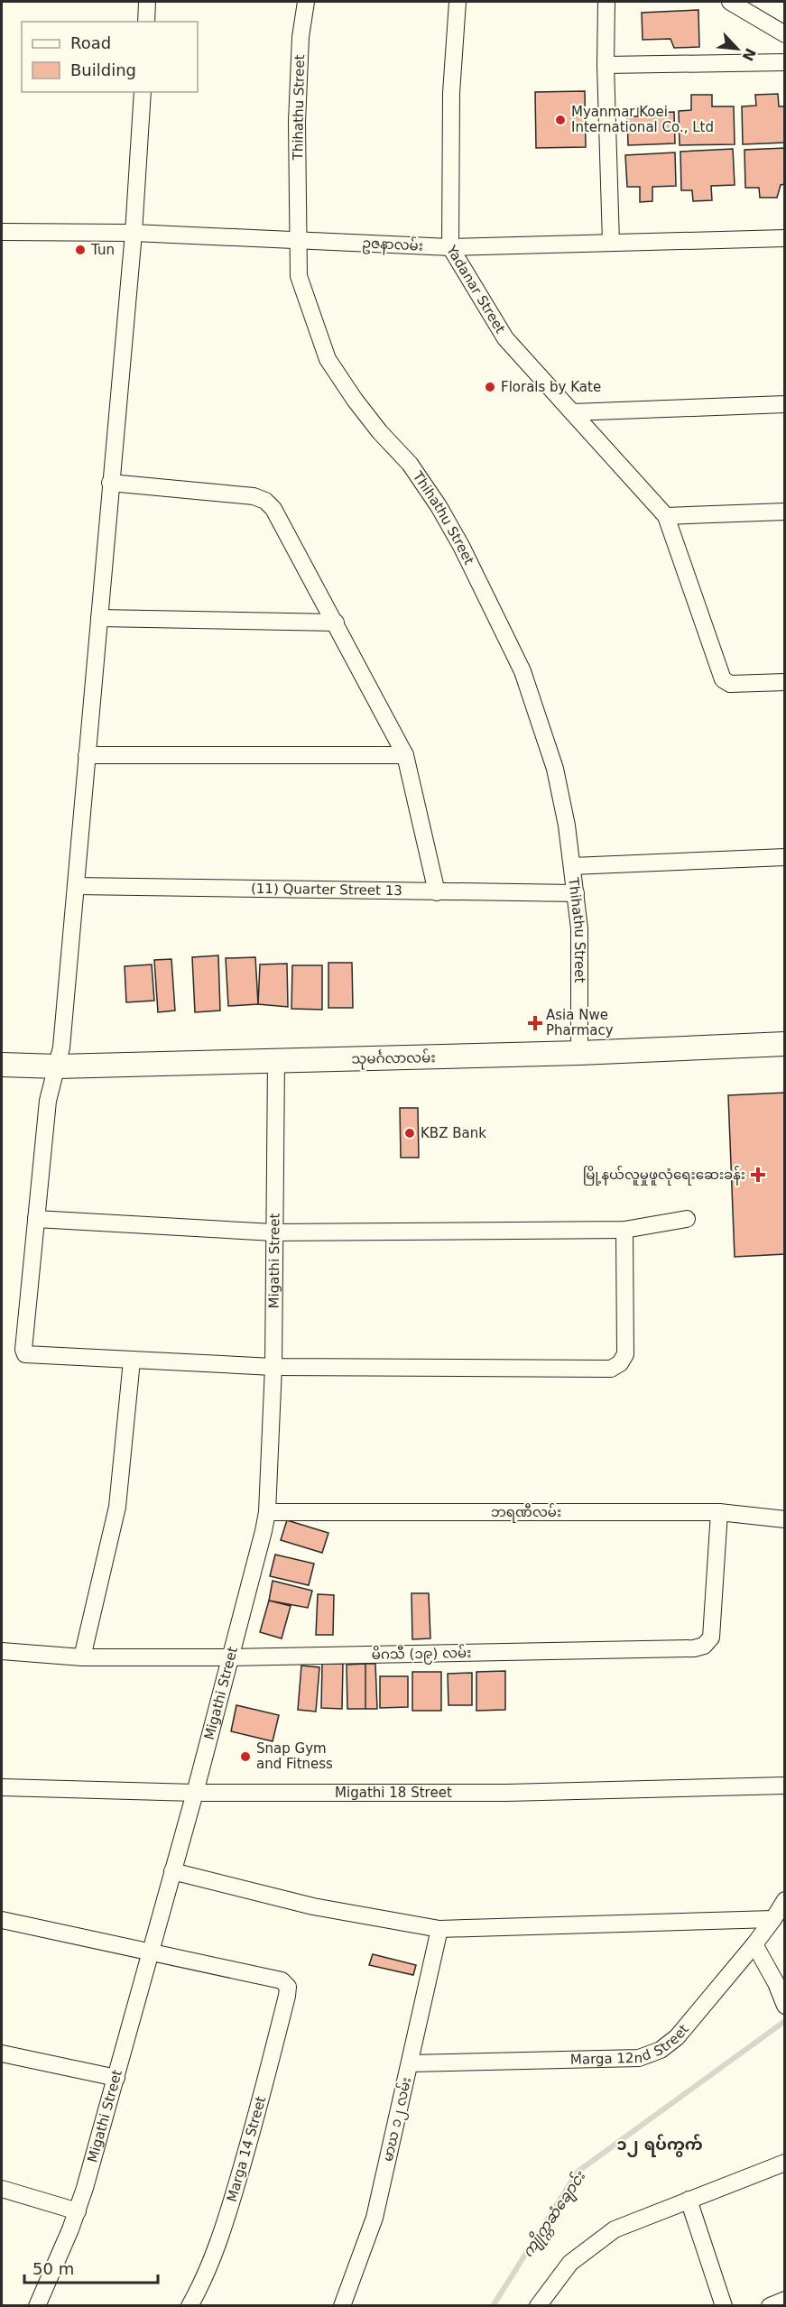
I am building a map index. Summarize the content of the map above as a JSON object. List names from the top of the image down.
{
  "streets": {
    "main road": ["သုမင်္ဂလာလမ်း"],
    "street": [
      "Thihathu Street",
      "ဥဇနာလမ်း",
      "Yadanar Street",
      "(11) Quarter Street 13",
      "Migathi Street",
      "ဘရဏီလမ်း",
      "မိဂသီ (၁၉) လမ်း",
      "Migathi 18 Street",
      "Marga 12nd Street",
      "မာဃ ၁၂ လမ်း",
      "Marga 14 Street"
    ]
  },
  "crossings": [
    ["Thihathu Street", "ဥဇနာလမ်း"],
    ["Thihathu Street", "(11) Quarter Street 13"],
    ["Thihathu Street", "သုမင်္ဂလာလမ်း"],
    ["ဥဇနာလမ်း", "Yadanar Street"],
    ["သုမင်္ဂလာလမ်း", "Migathi Street"],
    ["Migathi Street", "ဘရဏီလမ်း"],
    ["Migathi Street", "မိဂသီ (၁၉) လမ်း"],
    ["Migathi Street", "Migathi 18 Street"],
    ["Migathi Street", "Marga 14 Street"],
    ["ဘရဏီလမ်း", "မိဂသီ (၁၉) လမ်း"],
    ["Marga 12nd Street", "မာဃ ၁၂ လမ်း"]
  ],
  "districts": ["၁၂ ရပ်ကွက်"],
  "water": ["ကျိုက္ကဆံချောင်း"],
  "places": {
    "other": [
      "Myanmar Koei International Co., Ltd",
      "Tun",
      "Florals by Kate",
      "KBZ Bank",
      "Snap Gym and Fitness"
    ],
    "health": ["Asia Nwe Pharmacy", "မြို့နယ်လူမှုဖူလုံရေးဆေးခန်း"]
  },
  "legend": ["Road", "Building"],
  "scale_bar": "50 m",
  "north": "bottom right"
}
